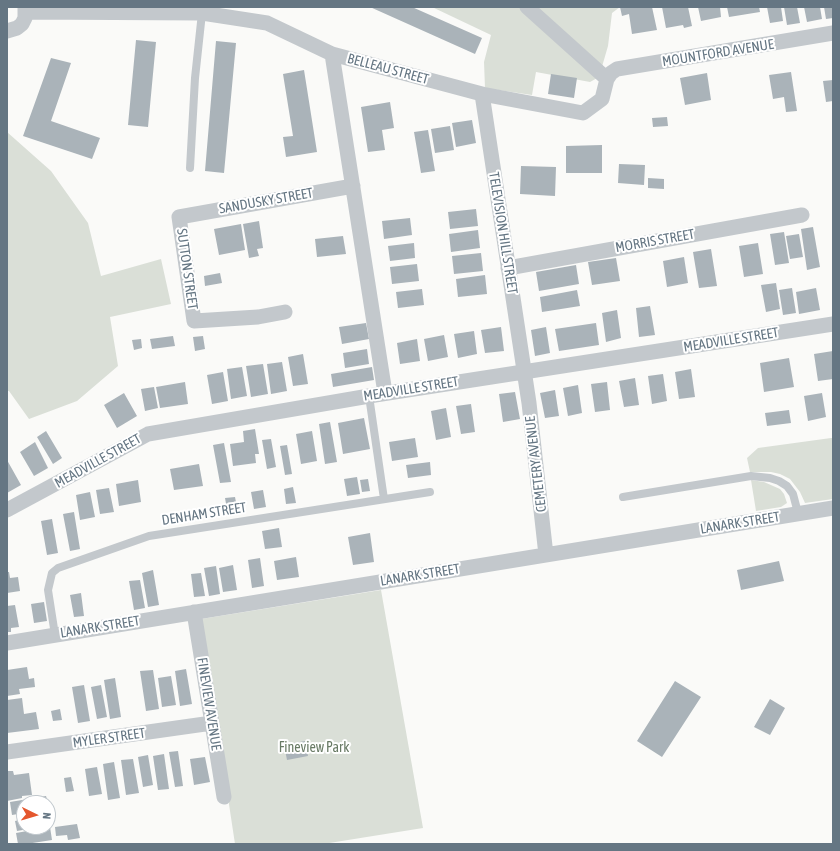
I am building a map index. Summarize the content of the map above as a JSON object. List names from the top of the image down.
{
  "streets": {
    "street": [
      "MOUNTFORD AVENUE",
      "BELLEAU STREET",
      "SANDUSKY STREET",
      "TELEVISION HILL STREET",
      "MORRIS STREET",
      "SUTTON STREET",
      "MEADVILLE STREET",
      "CEMETERY AVENUE",
      "LANARK STREET",
      "FINEVIEW AVENUE",
      "MYLER STREET"
    ],
    "lane": ["DENHAM STREET"]
  },
  "crossings": [
    ["MOUNTFORD AVENUE", "BELLEAU STREET"],
    ["BELLEAU STREET", "SANDUSKY STREET"],
    ["BELLEAU STREET", "TELEVISION HILL STREET"],
    ["BELLEAU STREET", "MEADVILLE STREET"],
    ["SANDUSKY STREET", "SUTTON STREET"],
    ["TELEVISION HILL STREET", "MORRIS STREET"],
    ["TELEVISION HILL STREET", "MEADVILLE STREET"],
    ["TELEVISION HILL STREET", "CEMETERY AVENUE"],
    ["MEADVILLE STREET", "CEMETERY AVENUE"],
    ["CEMETERY AVENUE", "LANARK STREET"],
    ["DENHAM STREET", "LANARK STREET"],
    ["LANARK STREET", "FINEVIEW AVENUE"],
    ["FINEVIEW AVENUE", "MYLER STREET"]
  ],
  "parks": ["Fineview Park"],
  "north": "right"
}
